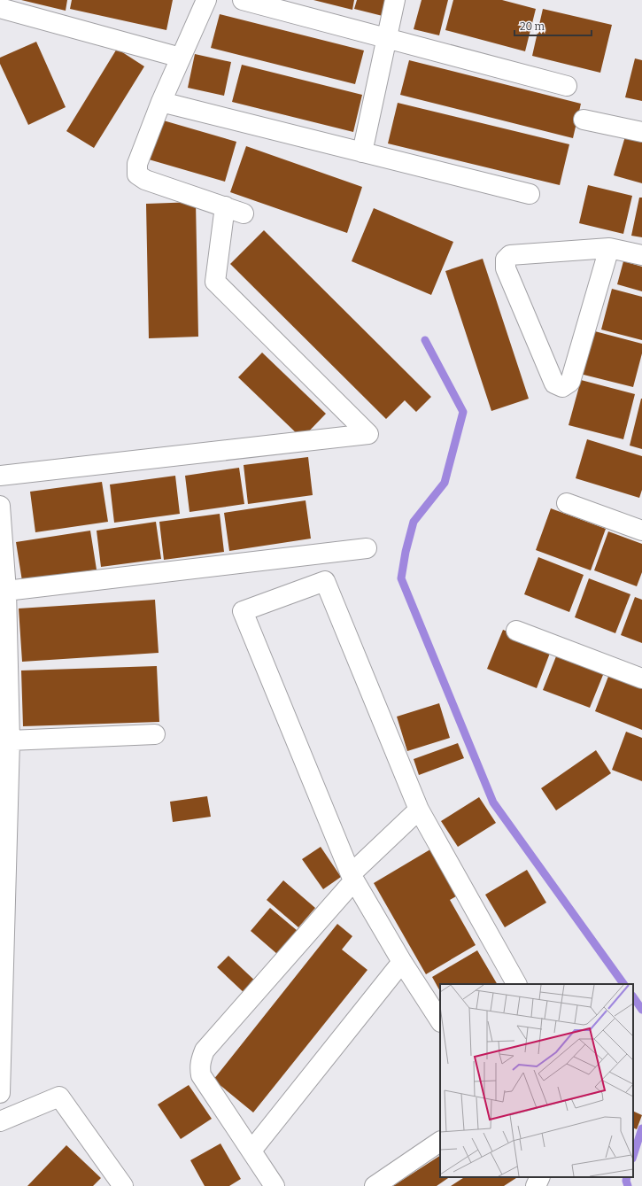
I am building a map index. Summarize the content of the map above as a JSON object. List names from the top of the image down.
{
  "scale_bar": "20 m"
}
